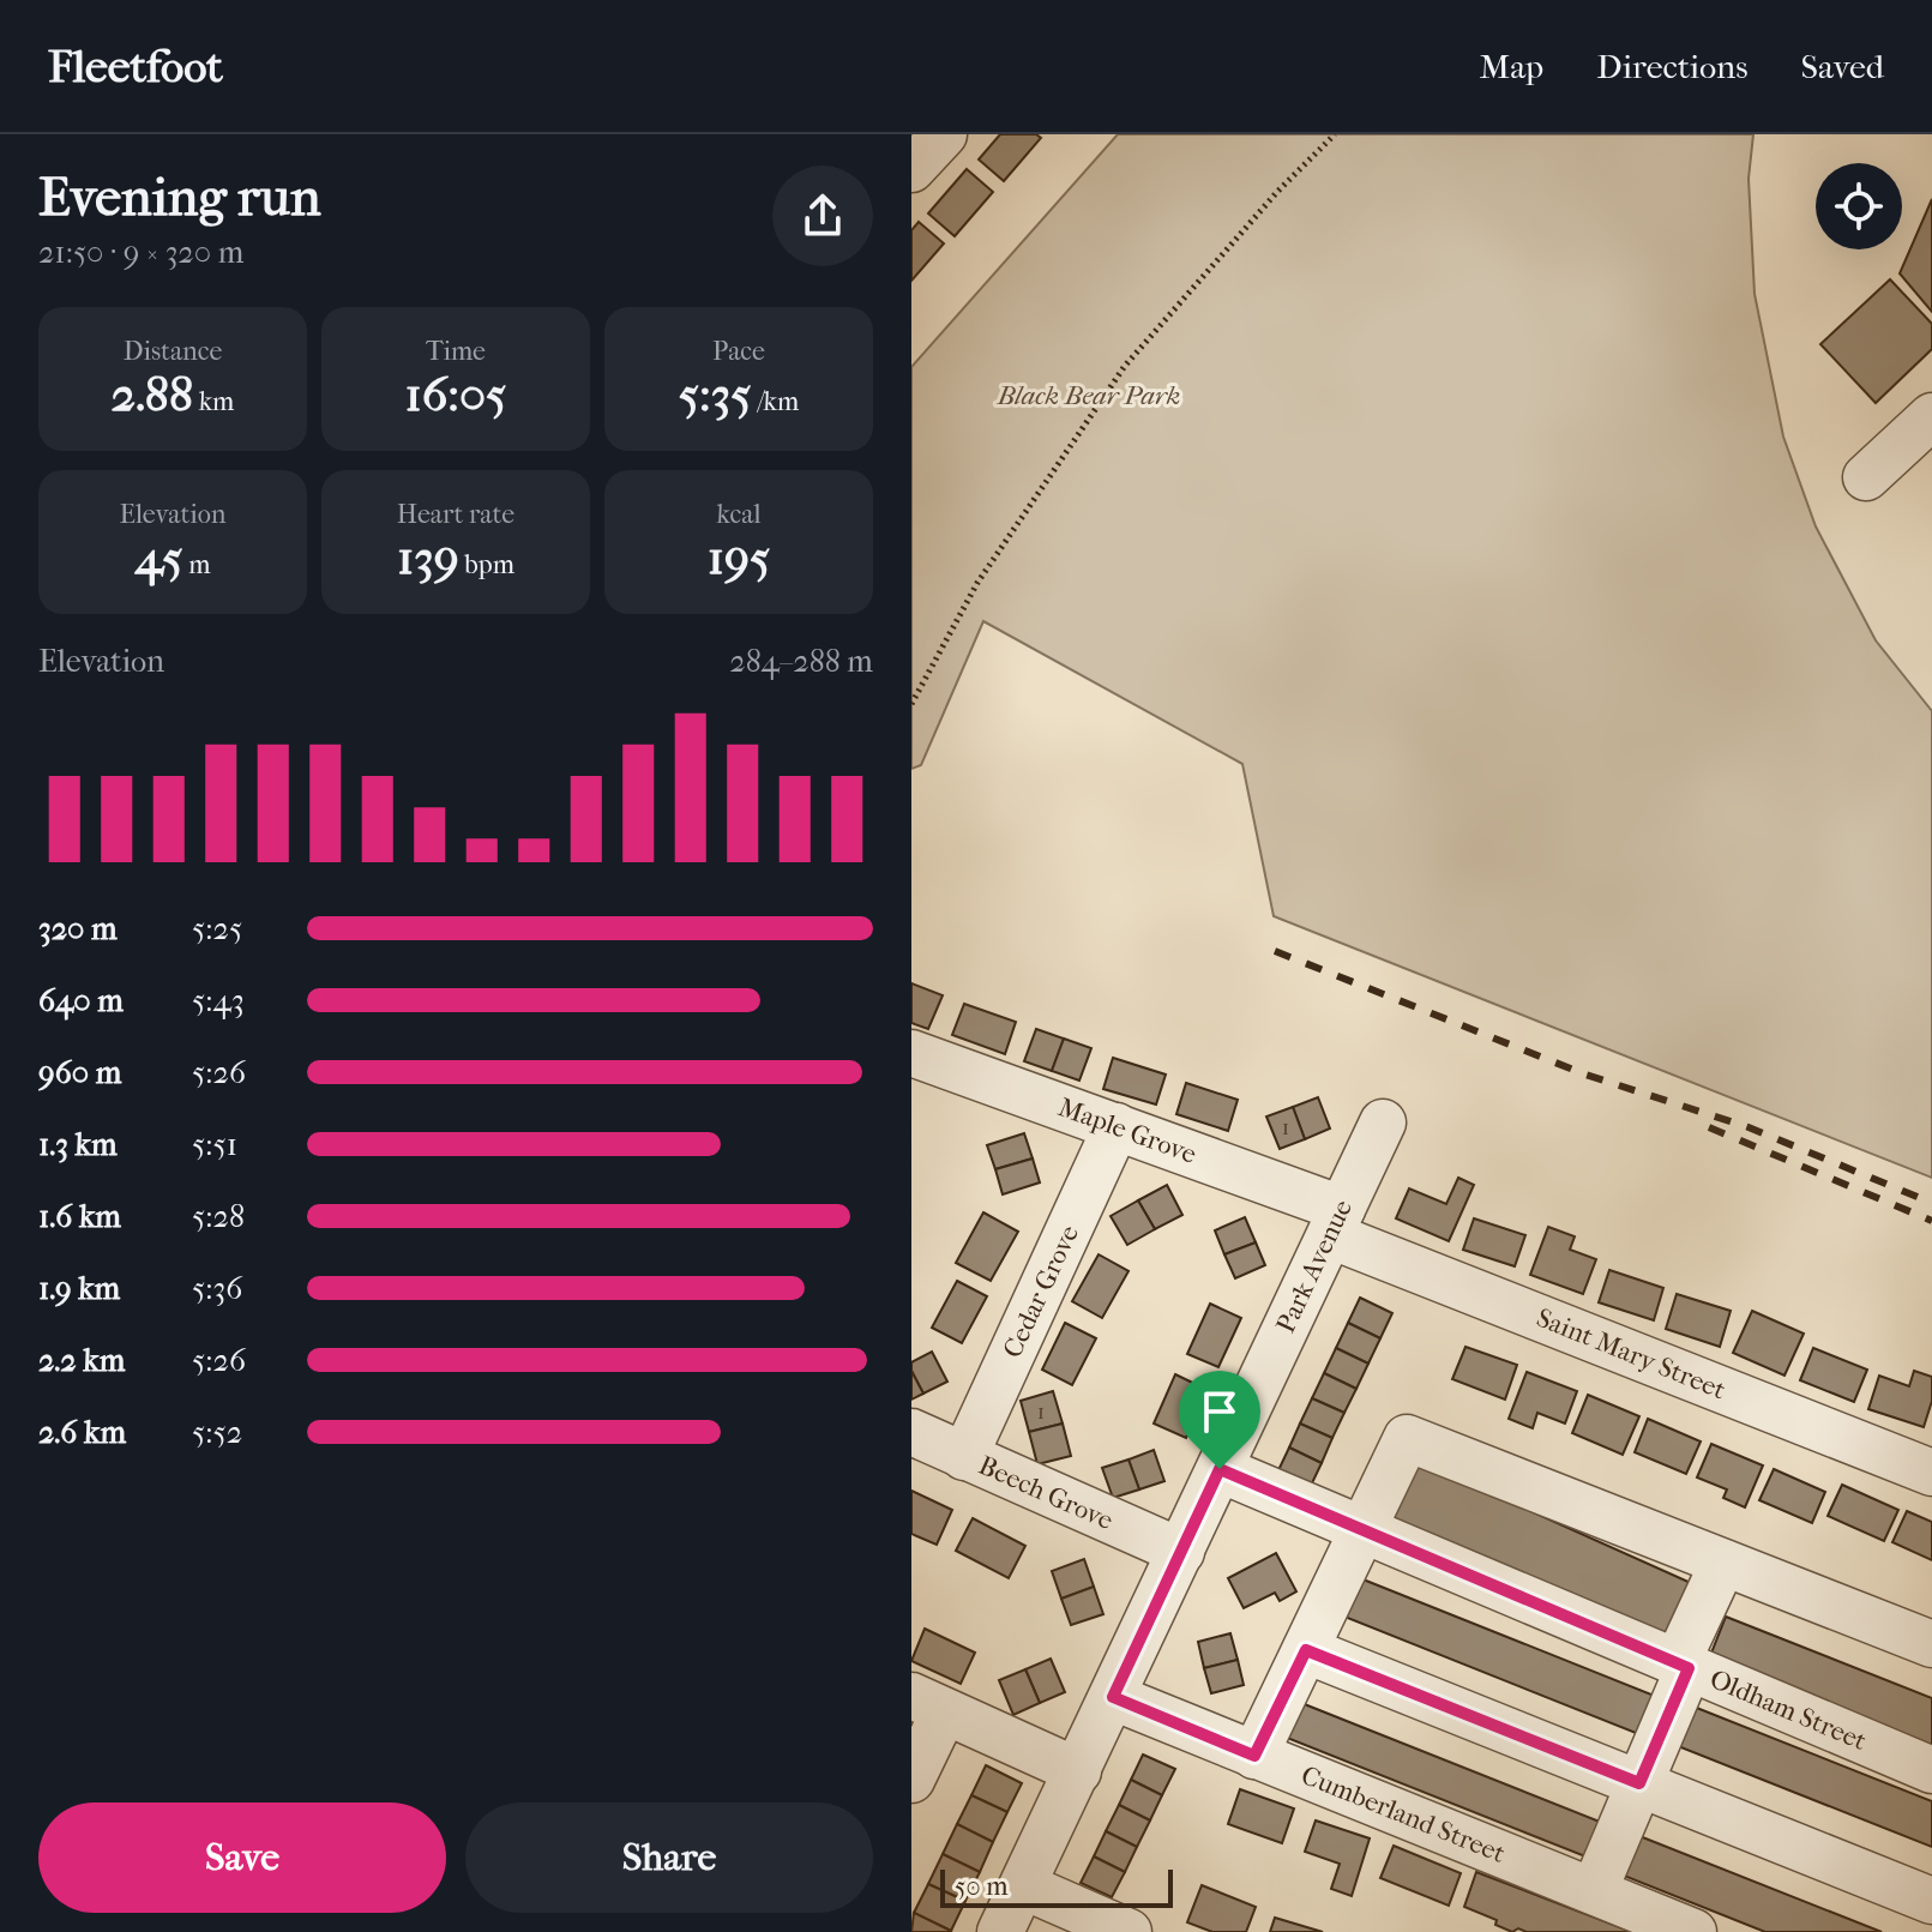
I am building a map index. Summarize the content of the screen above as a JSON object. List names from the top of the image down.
{
  "streets": {
    "street": [
      "Maple Grove",
      "Park Avenue",
      "Cedar Grove",
      "Saint Mary Street",
      "Beech Grove",
      "Oldham Street",
      "Cumberland Street"
    ]
  },
  "crossings": [
    ["Maple Grove", "Park Avenue"],
    ["Maple Grove", "Cedar Grove"],
    ["Maple Grove", "Saint Mary Street"],
    ["Park Avenue", "Saint Mary Street"],
    ["Park Avenue", "Beech Grove"],
    ["Park Avenue", "Oldham Street"],
    ["Park Avenue", "Cumberland Street"],
    ["Cedar Grove", "Beech Grove"]
  ],
  "parks": ["Black Bear Park"],
  "house_numbers": ["1", "1"],
  "scale_bar": "50 m",
  "page": {
    "header": "Fleetfoot",
    "nav": ["Map", "Directions", "Saved"],
    "heading": ["Evening run", "21:50 · 9 × 320 m"],
    "stats": [
      ["Distance", "2.88 km"],
      ["Time", "16:05"],
      ["Pace", "5:35 /km"],
      ["Elevation", "45 m"],
      ["Heart rate", "139 bpm"],
      ["kcal", "195"]
    ],
    "chart": ["Elevation", "284–288 m"],
    "list": [
      {
        "name": "320 m",
        "note": "5:25"
      },
      {
        "name": "640 m",
        "note": "5:43"
      },
      {
        "name": "960 m",
        "note": "5:26"
      },
      {
        "name": "1.3 km",
        "note": "5:51"
      },
      {
        "name": "1.6 km",
        "note": "5:28"
      },
      {
        "name": "1.9 km",
        "note": "5:36"
      },
      {
        "name": "2.2 km",
        "note": "5:26"
      },
      {
        "name": "2.6 km",
        "note": "5:52"
      }
    ],
    "buttons": ["Save", "Share"],
    "scale": "50 m"
  }
}
